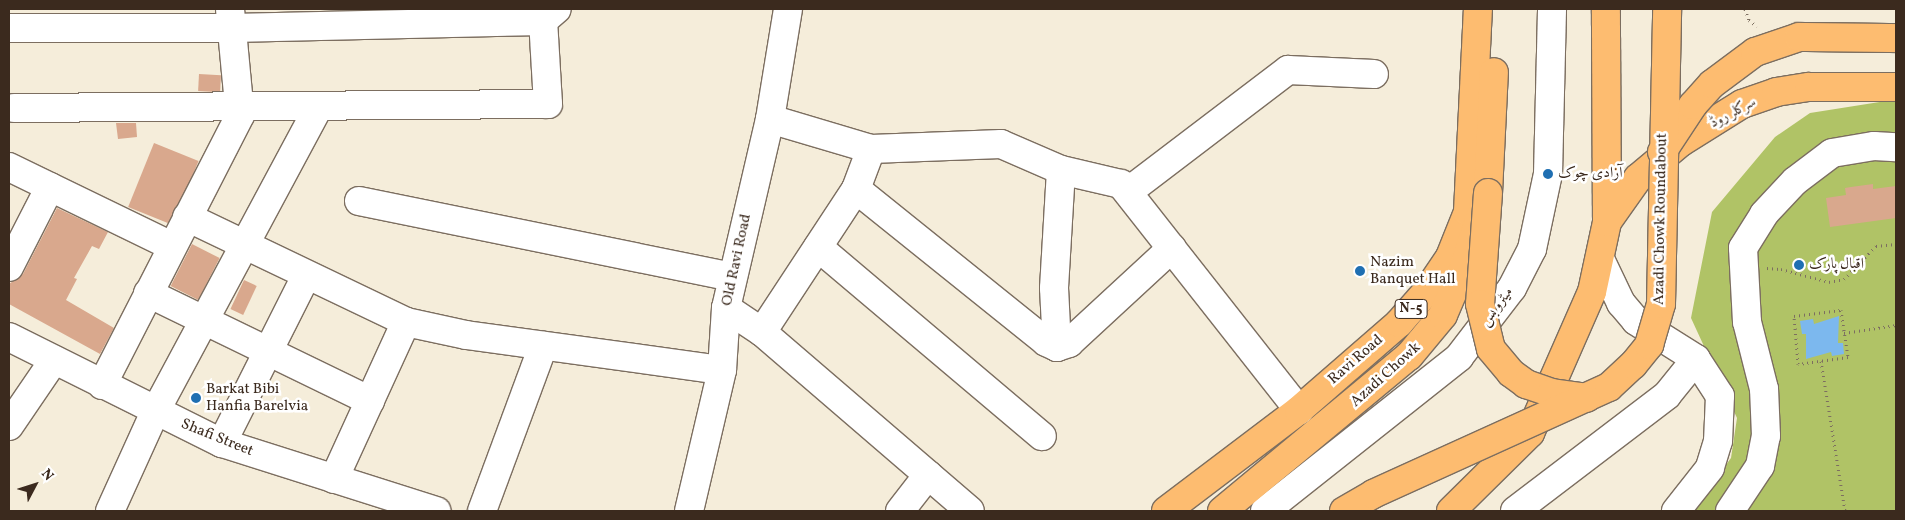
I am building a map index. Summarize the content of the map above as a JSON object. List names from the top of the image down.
{
  "streets": {
    "main road": [
      "سرکلر روڈ",
      "Azadi Chowk Roundabout",
      "N-5",
      "Ravi Road",
      "Azadi Chowk"
    ],
    "street": ["Old Ravi Road", "میٹرو بس", "Shafi Street"]
  },
  "crossings": [
    ["سرکلر روڈ", "Azadi Chowk Roundabout"]
  ],
  "places": [
    "آزادی چوک",
    "اقبال پارک",
    "Nazim Banquet Hall",
    "Barkat Bibi Hanfia Barelvia"
  ],
  "north": "top right"
}
